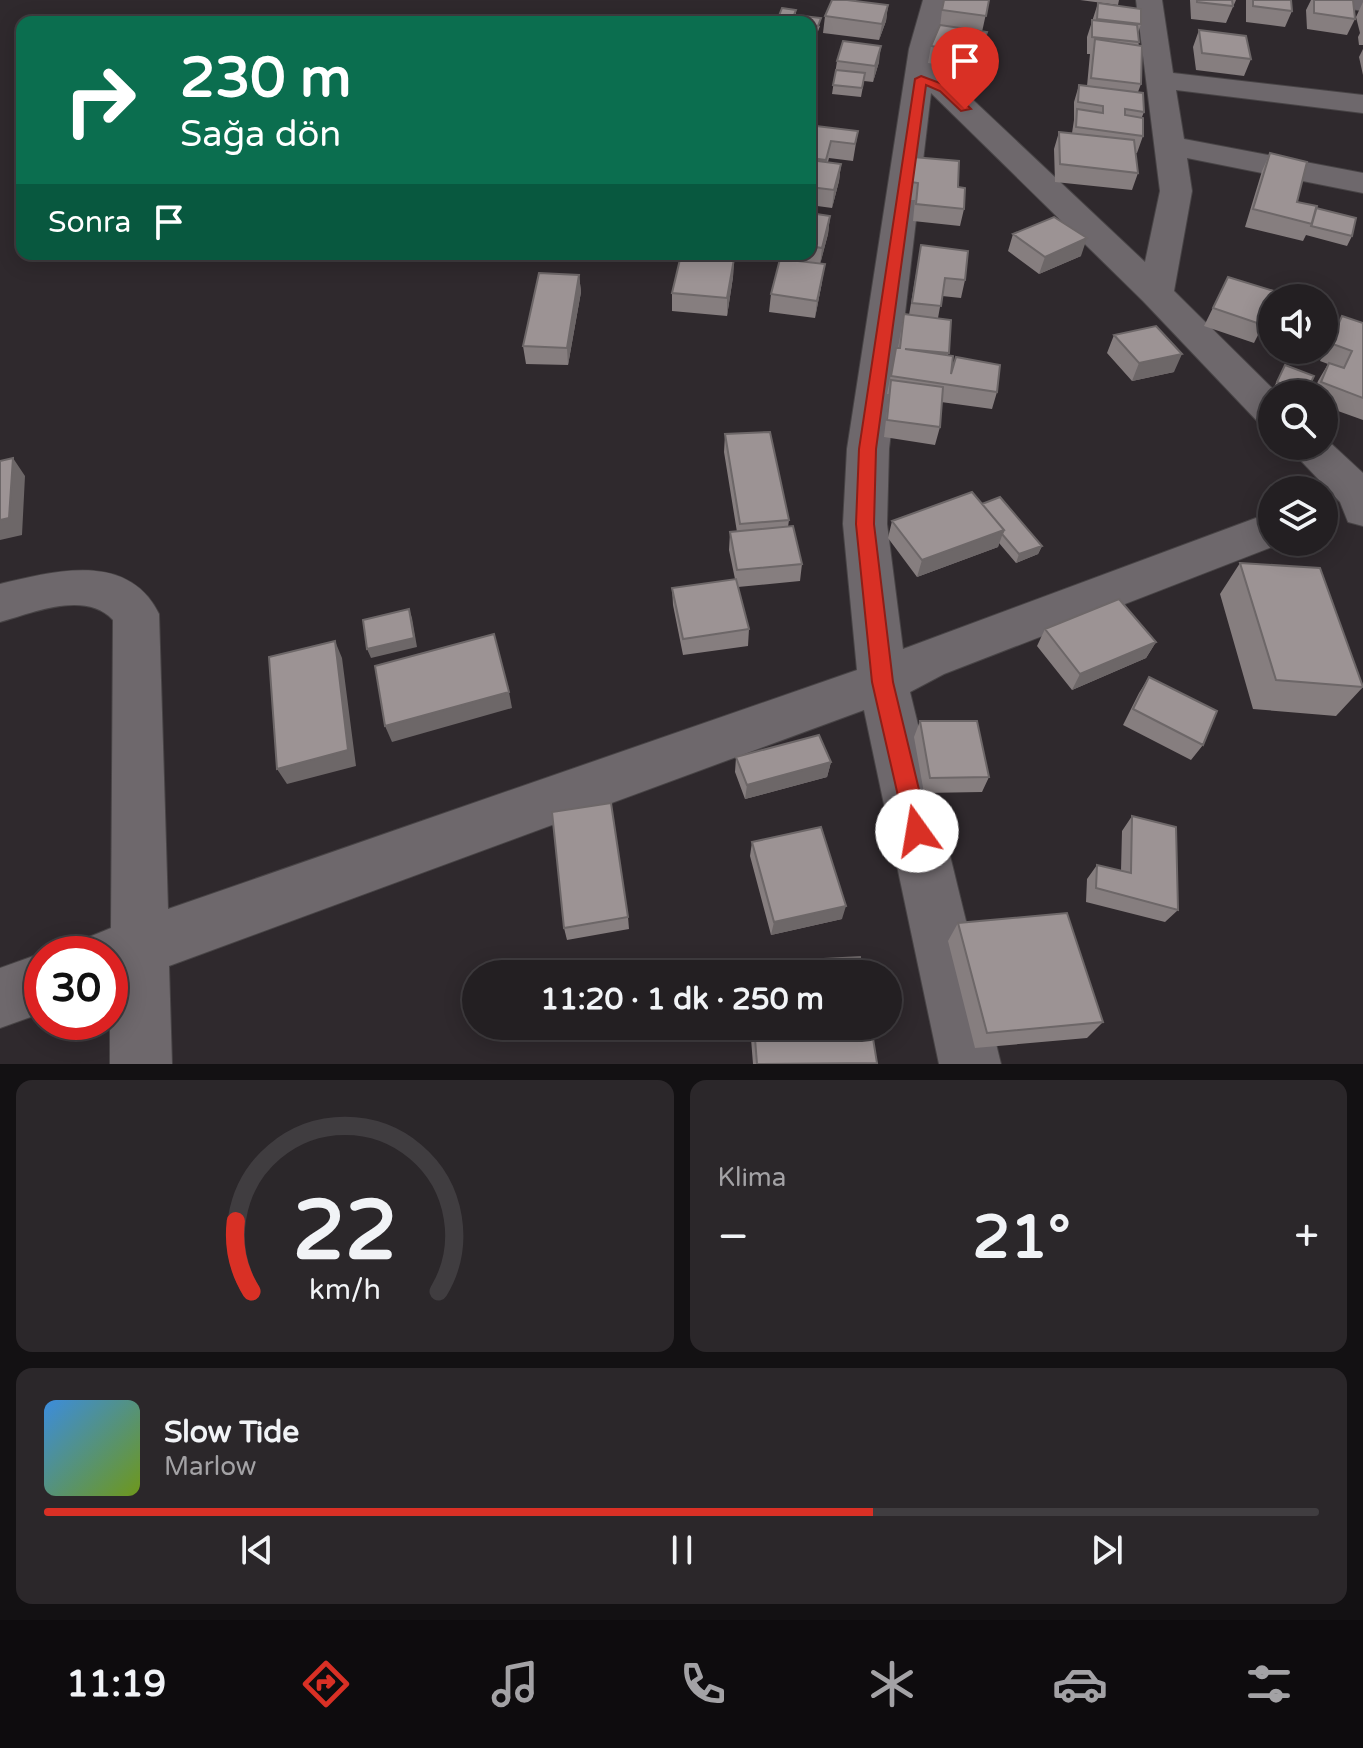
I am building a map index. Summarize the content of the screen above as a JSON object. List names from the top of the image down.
{
  "page": {
    "turn": ["230 m", "Sağa dön"],
    "then": "Sonra",
    "limit": "30",
    "trip": "11:20 · 1 dk · 250 m",
    "tile": "Klima",
    "heat": ["−", "21°", "+"],
    "song": ["Slow Tide", "Marlow"],
    "tabs": "11:19",
    "gauge": ["22", "km/h"]
  }
}
